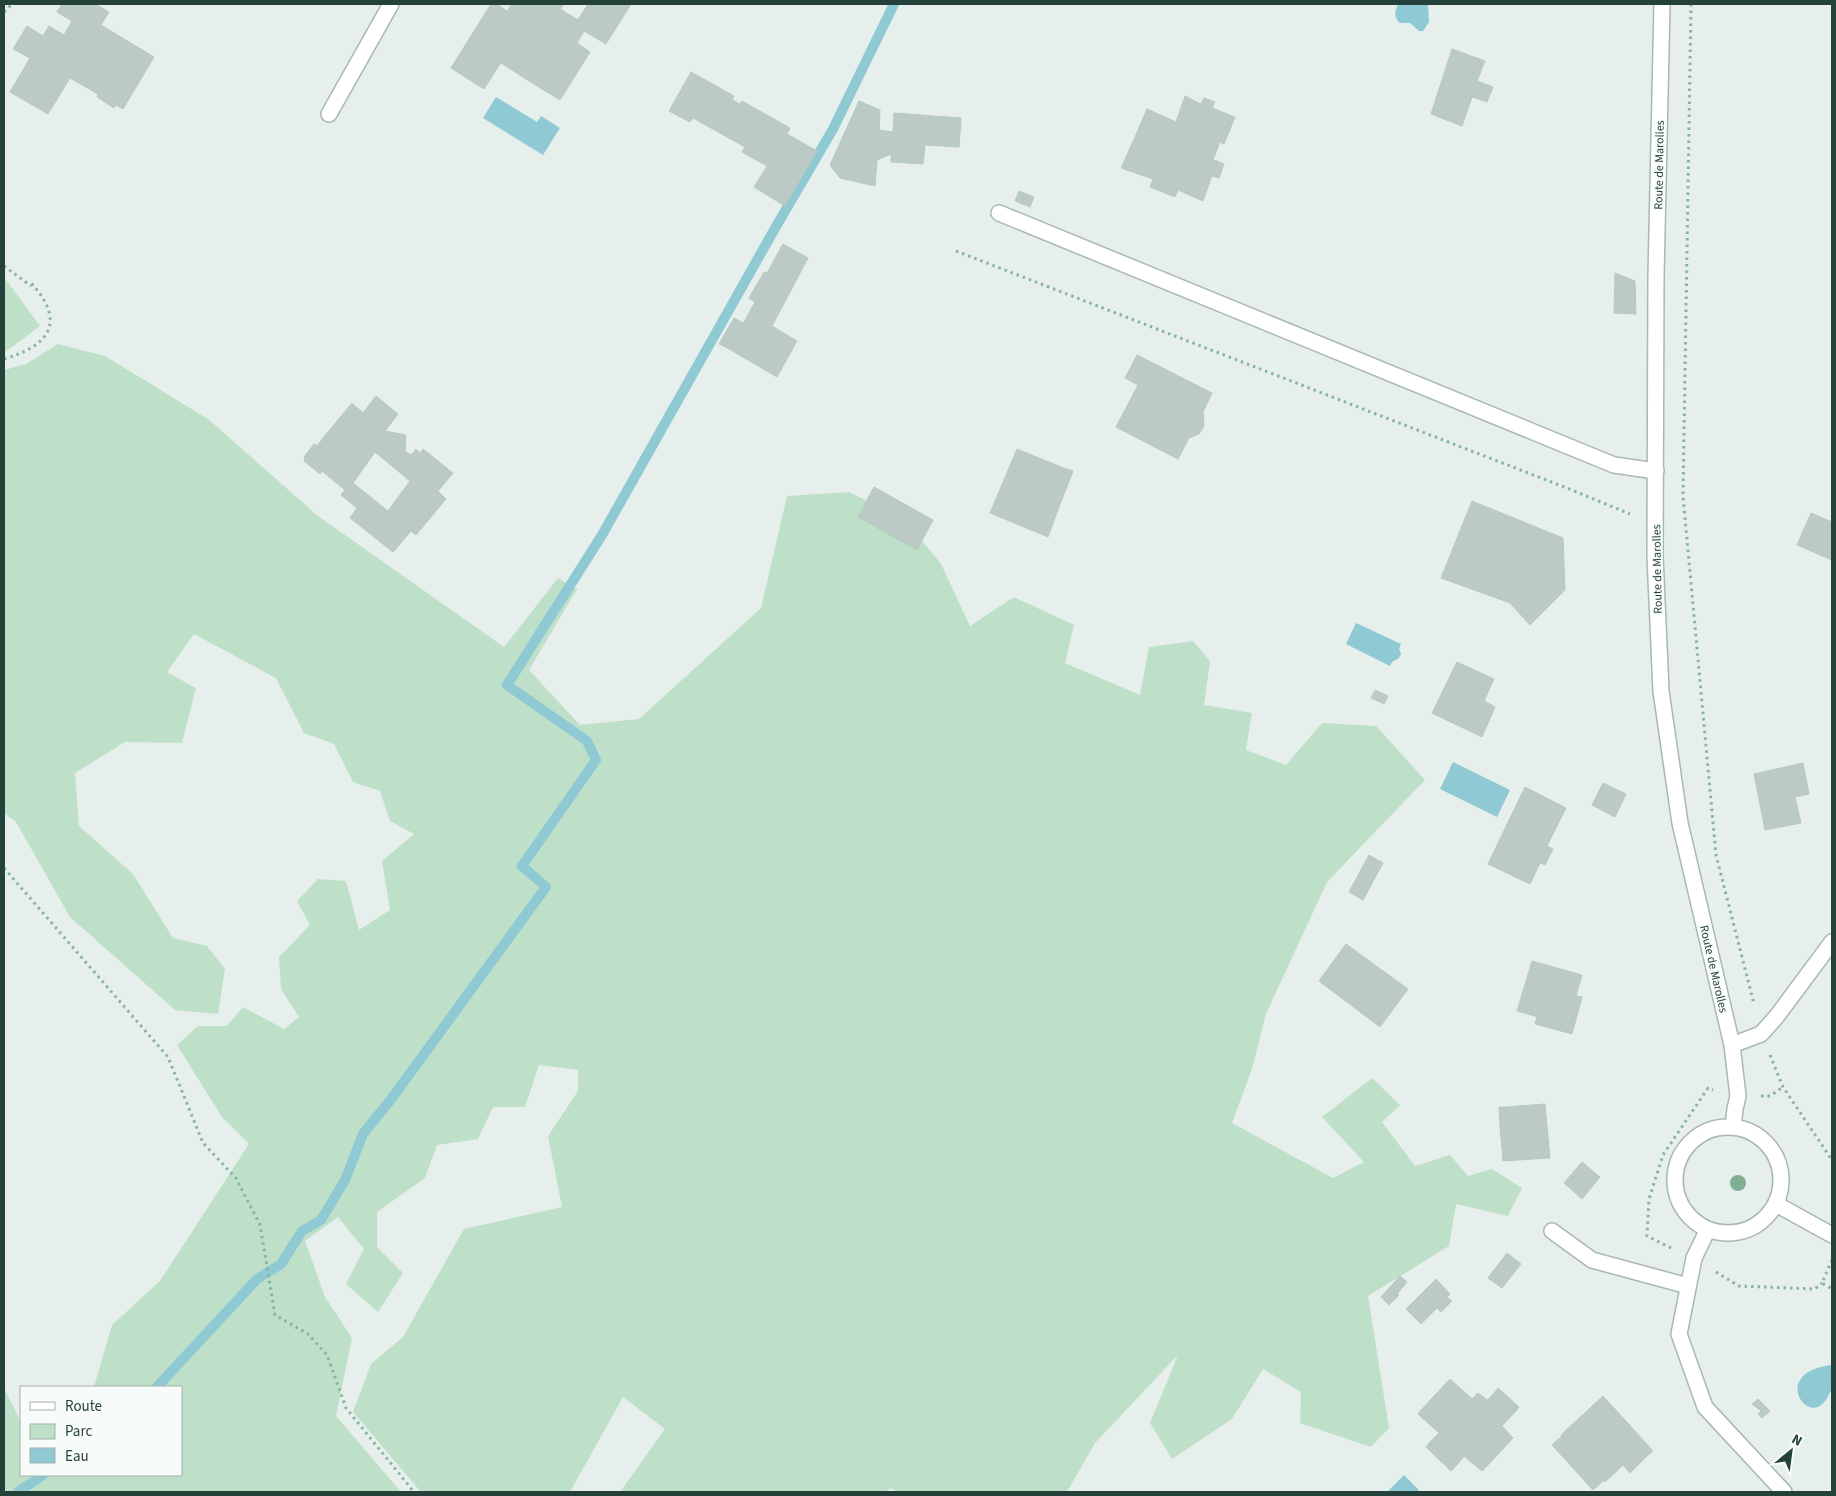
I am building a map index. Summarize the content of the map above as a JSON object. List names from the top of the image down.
{
  "streets": {
    "street": ["Route de Marolles"]
  },
  "legend": ["Route", "Parc", "Eau"],
  "north": "top right"
}
